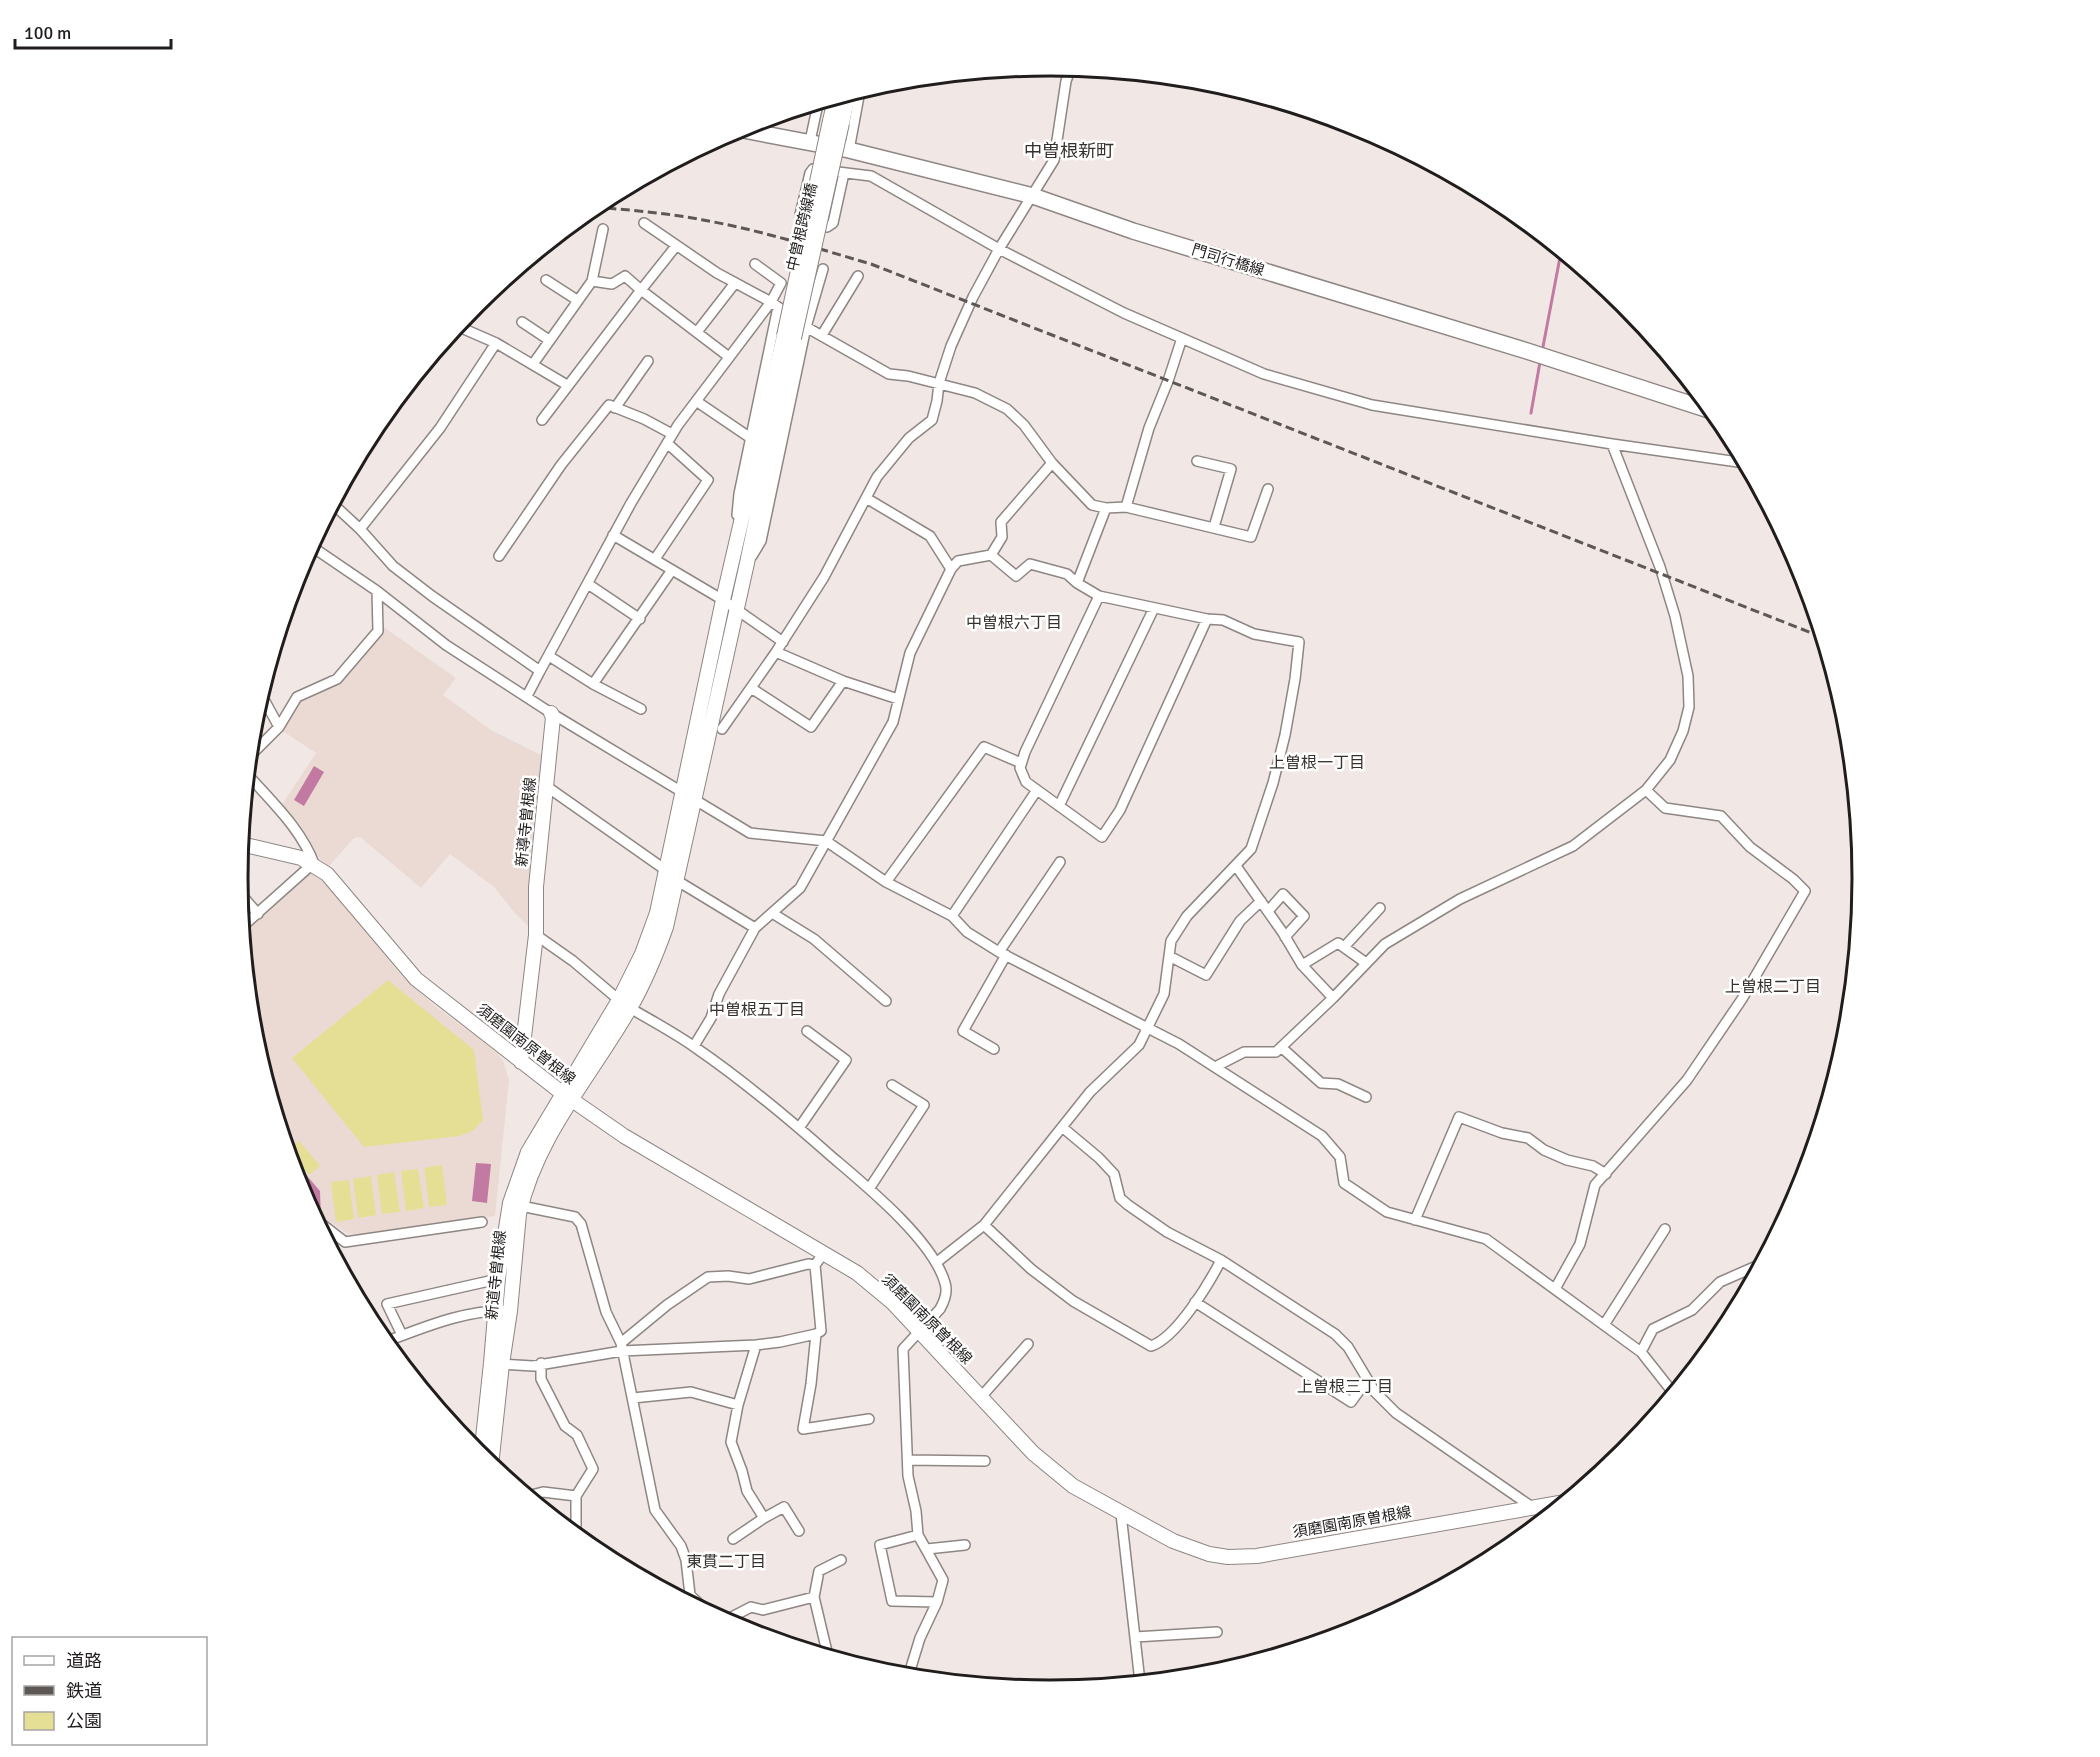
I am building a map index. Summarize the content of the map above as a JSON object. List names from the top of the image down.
{
  "streets": {
    "main road": [
      "中曽根跨線橋",
      "門司行橋線",
      "新導寺曽根線",
      "須磨園南原曽根線",
      "新道寺曽根線"
    ]
  },
  "crossings": [
    ["須磨園南原曽根線", "新道寺曽根線"]
  ],
  "districts": [
    "中曽根新町",
    "中曽根六丁目",
    "上曽根一丁目",
    "上曽根二丁目",
    "中曽根五丁目",
    "上曽根三丁目",
    "東貫二丁目"
  ],
  "legend": ["道路", "鉄道", "公園"],
  "scale_bar": "100 m"
}
